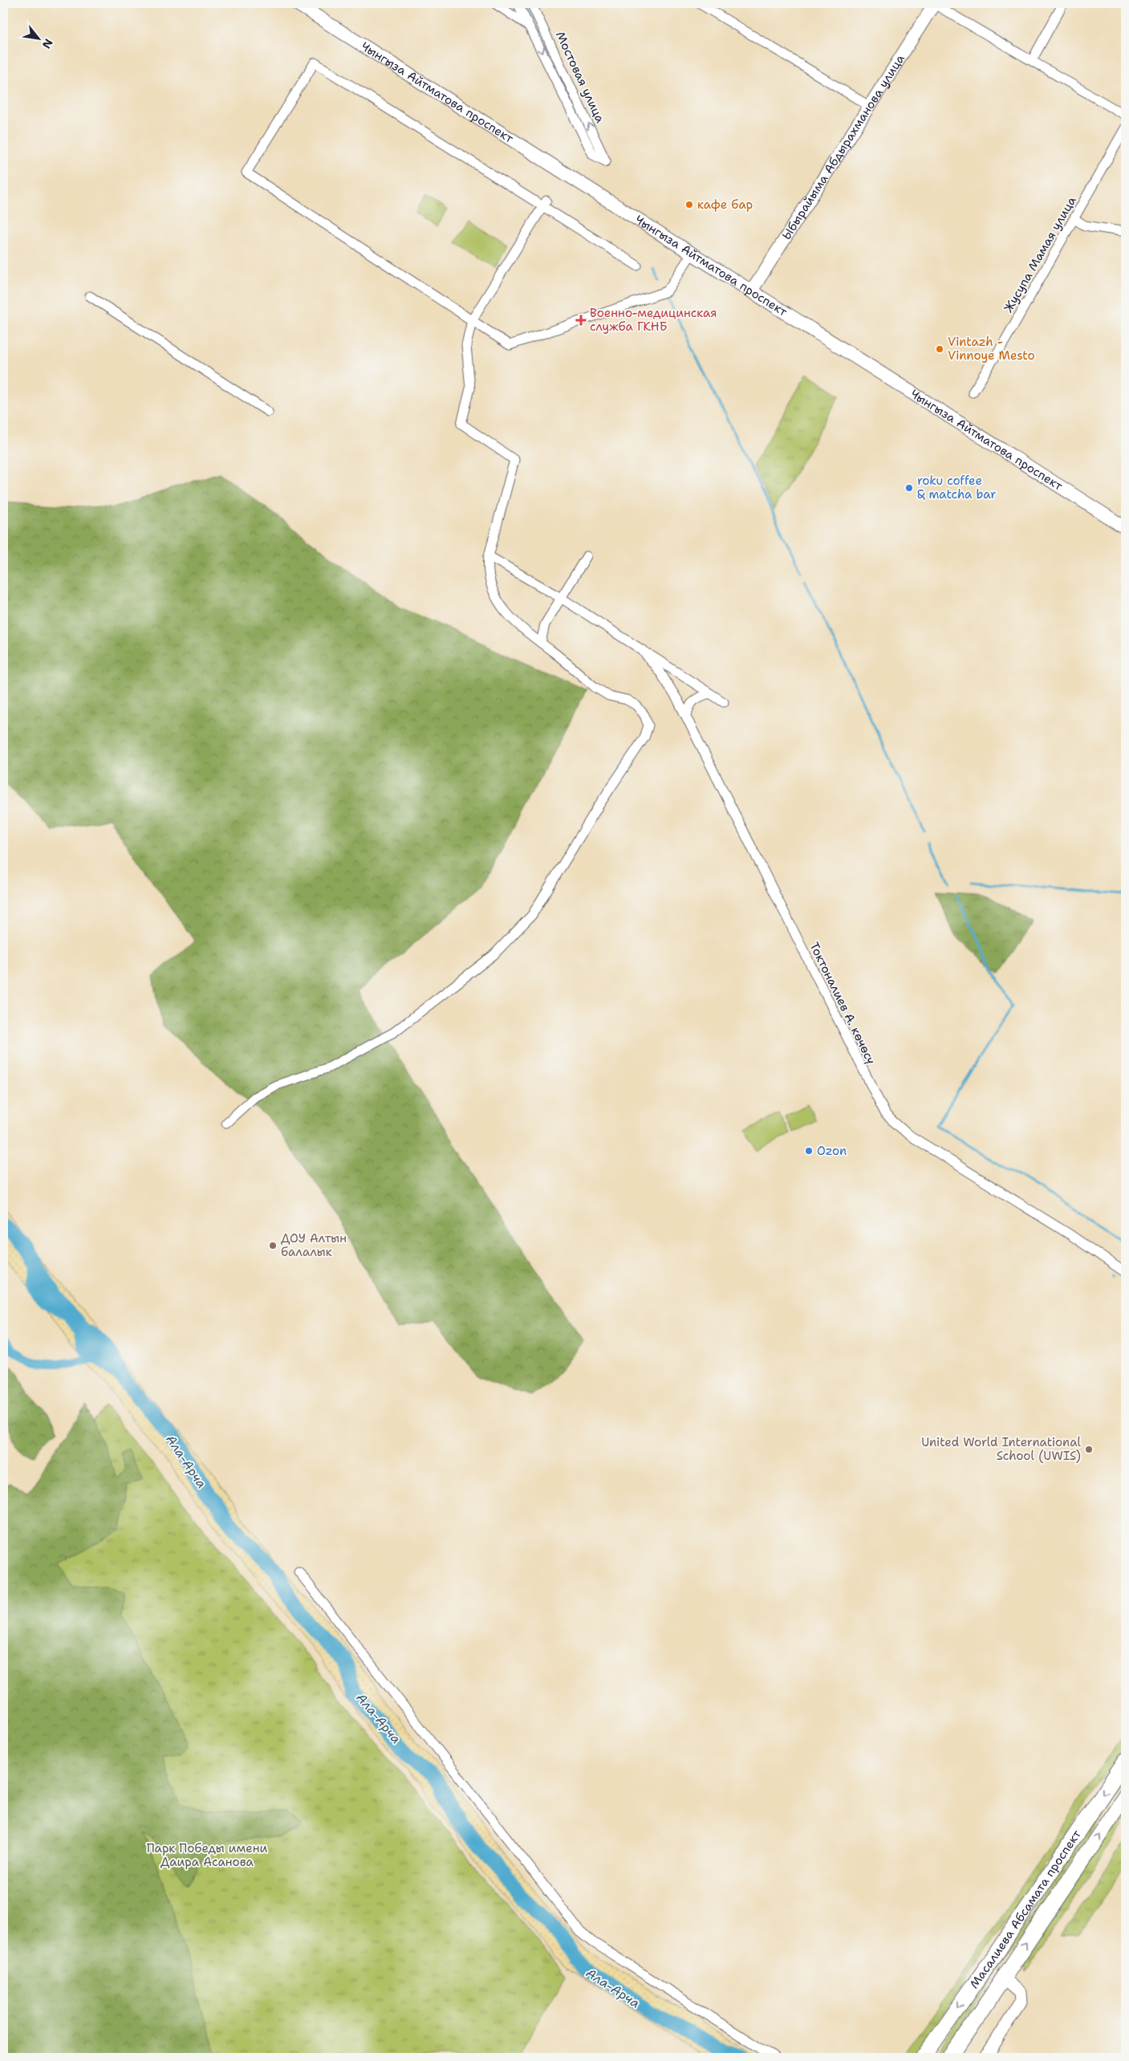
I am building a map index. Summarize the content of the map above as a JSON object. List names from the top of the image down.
{
  "streets": {
    "main road": ["Чынгыза Айтматова проспект", "Масалиева Абсамата проспект"],
    "street": [
      "Мостовая улица",
      "Ыбырайыма Абдырахманова улица",
      "Жусупа Мамая улица",
      "Токтоналиев А. көчөсү"
    ]
  },
  "crossings": [
    ["Чынгыза Айтматова проспект", "Ыбырайыма Абдырахманова улица"]
  ],
  "water": ["Ала-Арча"],
  "parks": ["Парк Победы имени Даира Асанова"],
  "places": {
    "other": [
      "кафе бар",
      "Vintazh - Vinnoye Mesto",
      "roku coffee & matcha bar",
      "Ozon",
      "ДОУ Алтын балалык",
      "United World International School (UWIS)"
    ],
    "health": ["Военно-медицинская служба ГКНБ"]
  },
  "north": "bottom right"
}
